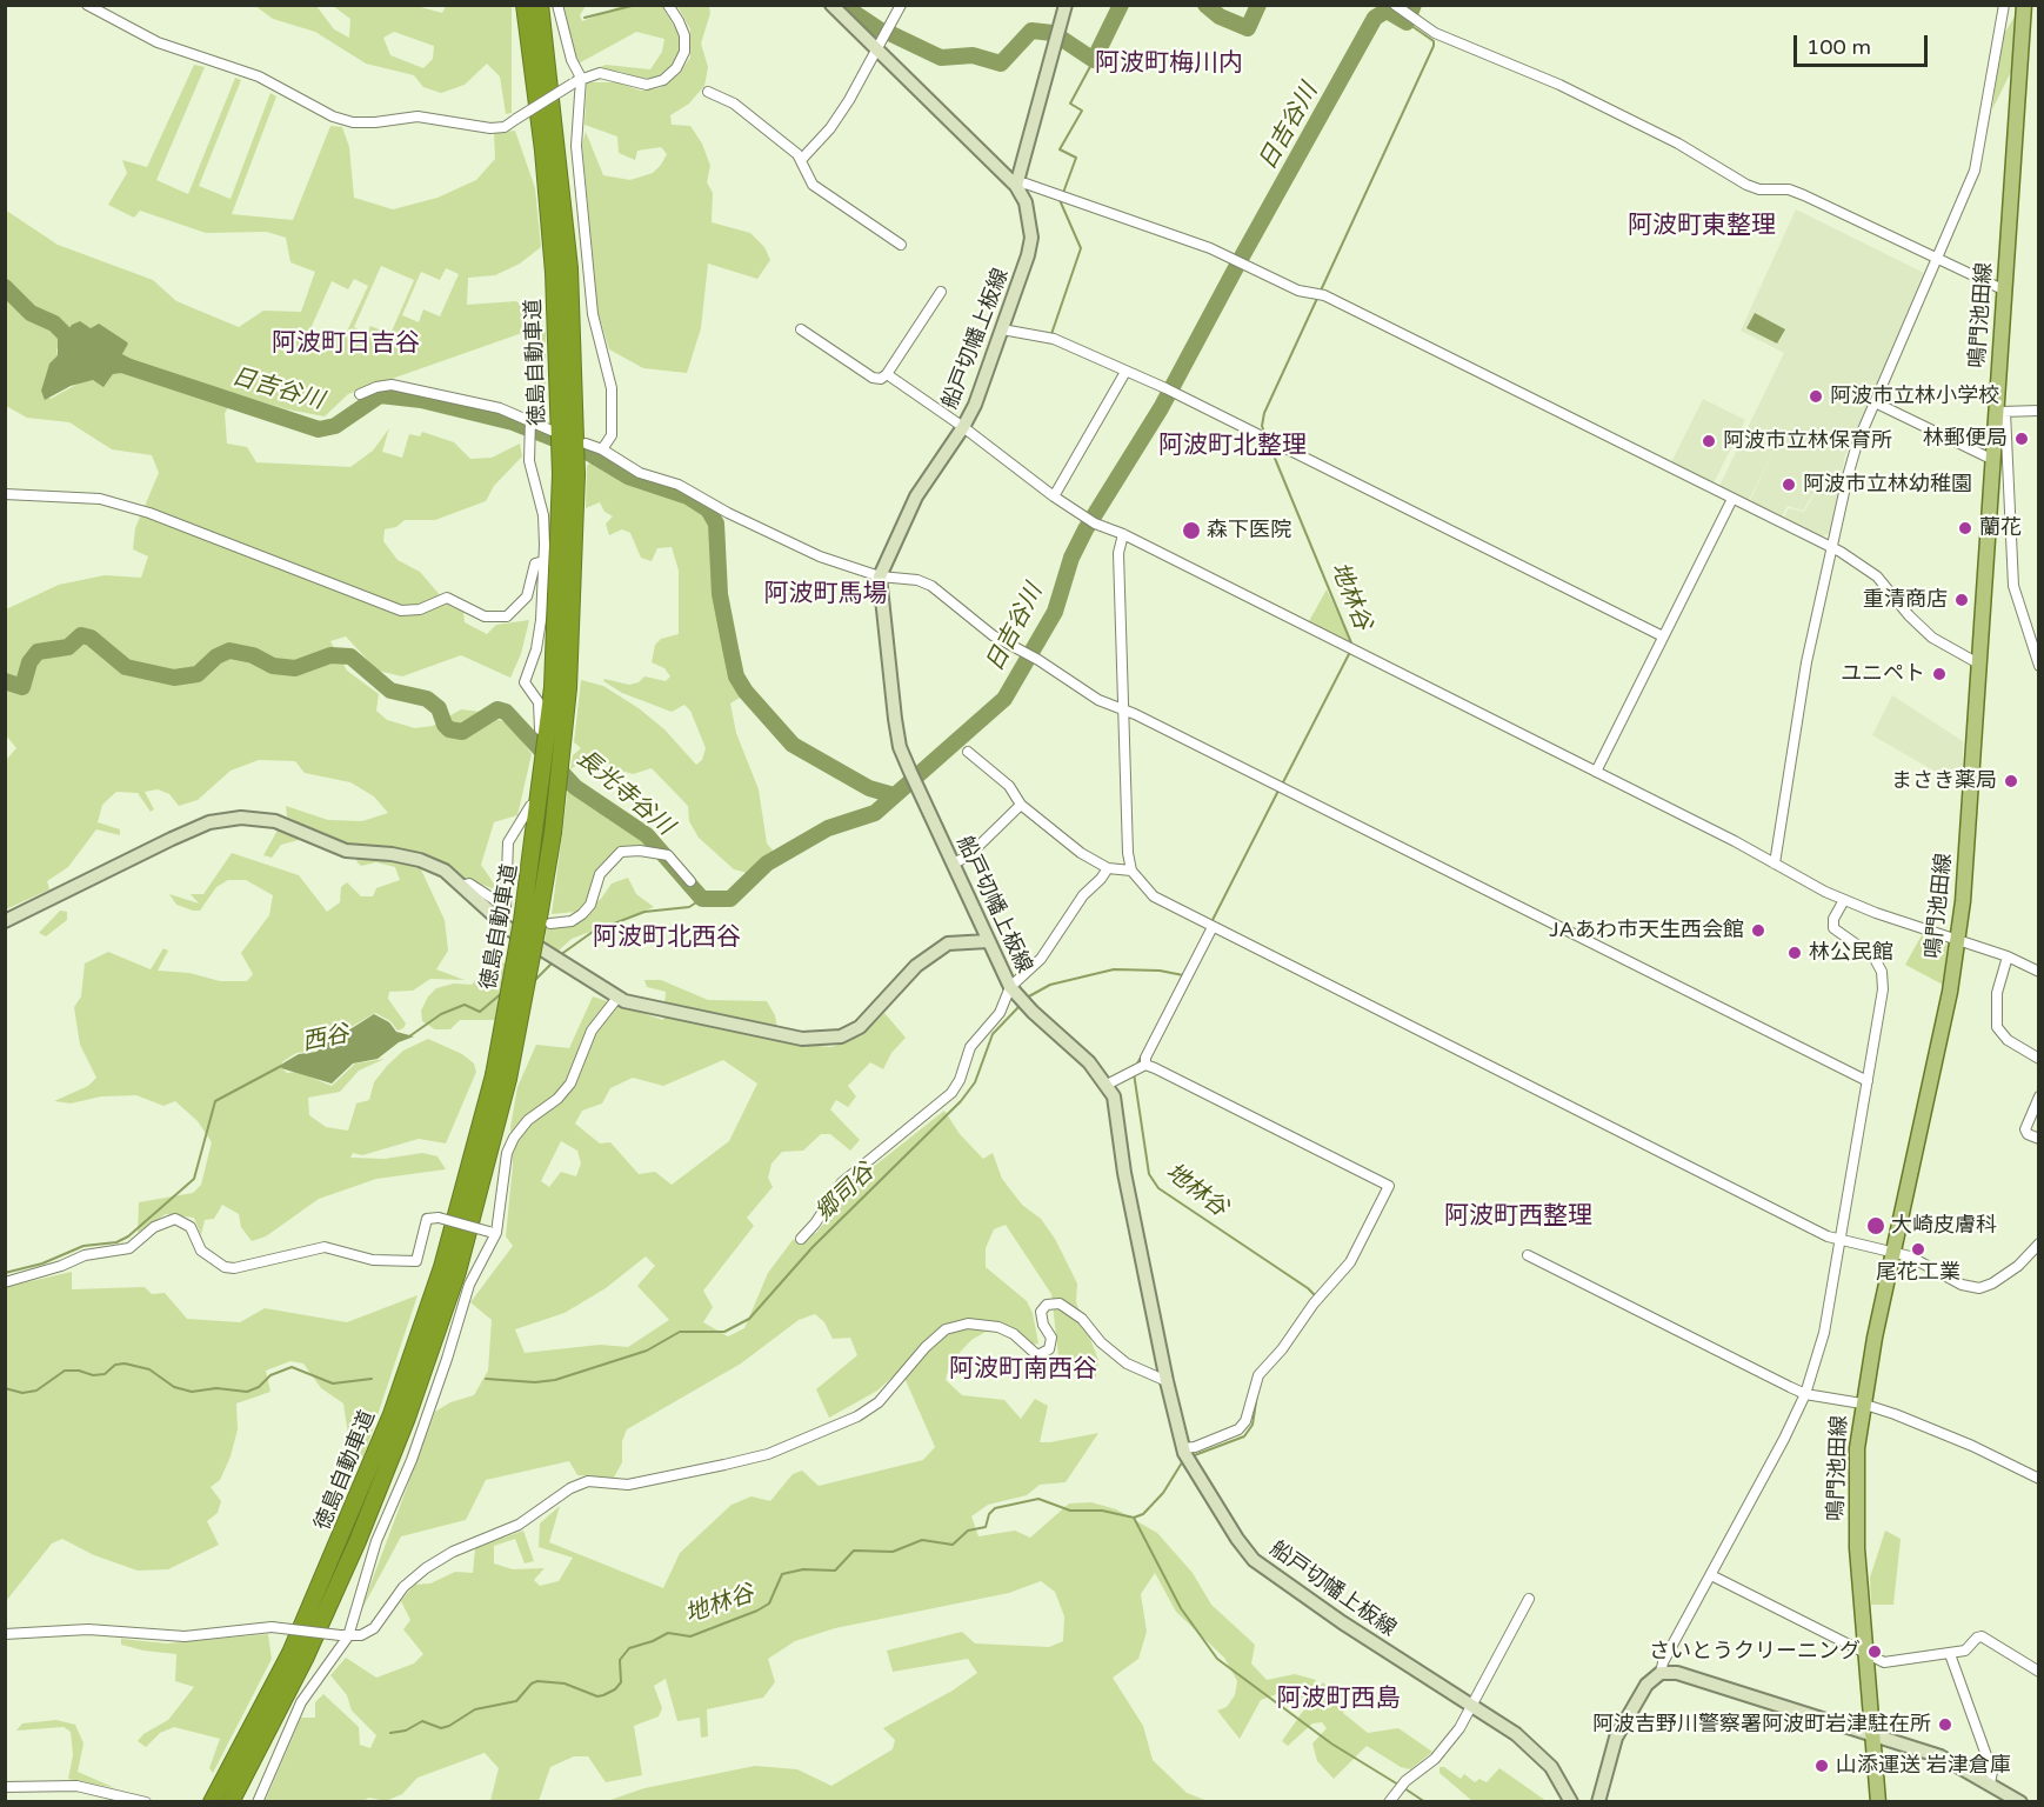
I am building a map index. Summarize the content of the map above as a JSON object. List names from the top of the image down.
{
  "streets": {
    "highway": ["徳島自動車道"],
    "main road": ["鳴門池田線", "船戸切幡上板線"]
  },
  "districts": [
    "阿波町梅川内",
    "阿波町東整理",
    "阿波町日吉谷",
    "阿波町北整理",
    "阿波町馬場",
    "阿波町北西谷",
    "阿波町西整理",
    "阿波町南西谷",
    "阿波町西島"
  ],
  "water": [
    "日吉谷川",
    "地林谷",
    "長光寺谷川",
    "西谷",
    "郷司谷"
  ],
  "places": [
    "阿波市立林小学校",
    "林郵便局",
    "阿波市立林保育所",
    "阿波市立林幼稚園",
    "蘭花",
    "森下医院",
    "重清商店",
    "ユニペト",
    "まさき薬局",
    "JAあわ市天生西会館",
    "林公民館",
    "大崎皮膚科",
    "尾花工業",
    "さいとうクリーニング",
    "阿波吉野川警察署阿波町岩津駐在所",
    "山添運送 岩津倉庫"
  ],
  "scale_bar": "100 m"
}
